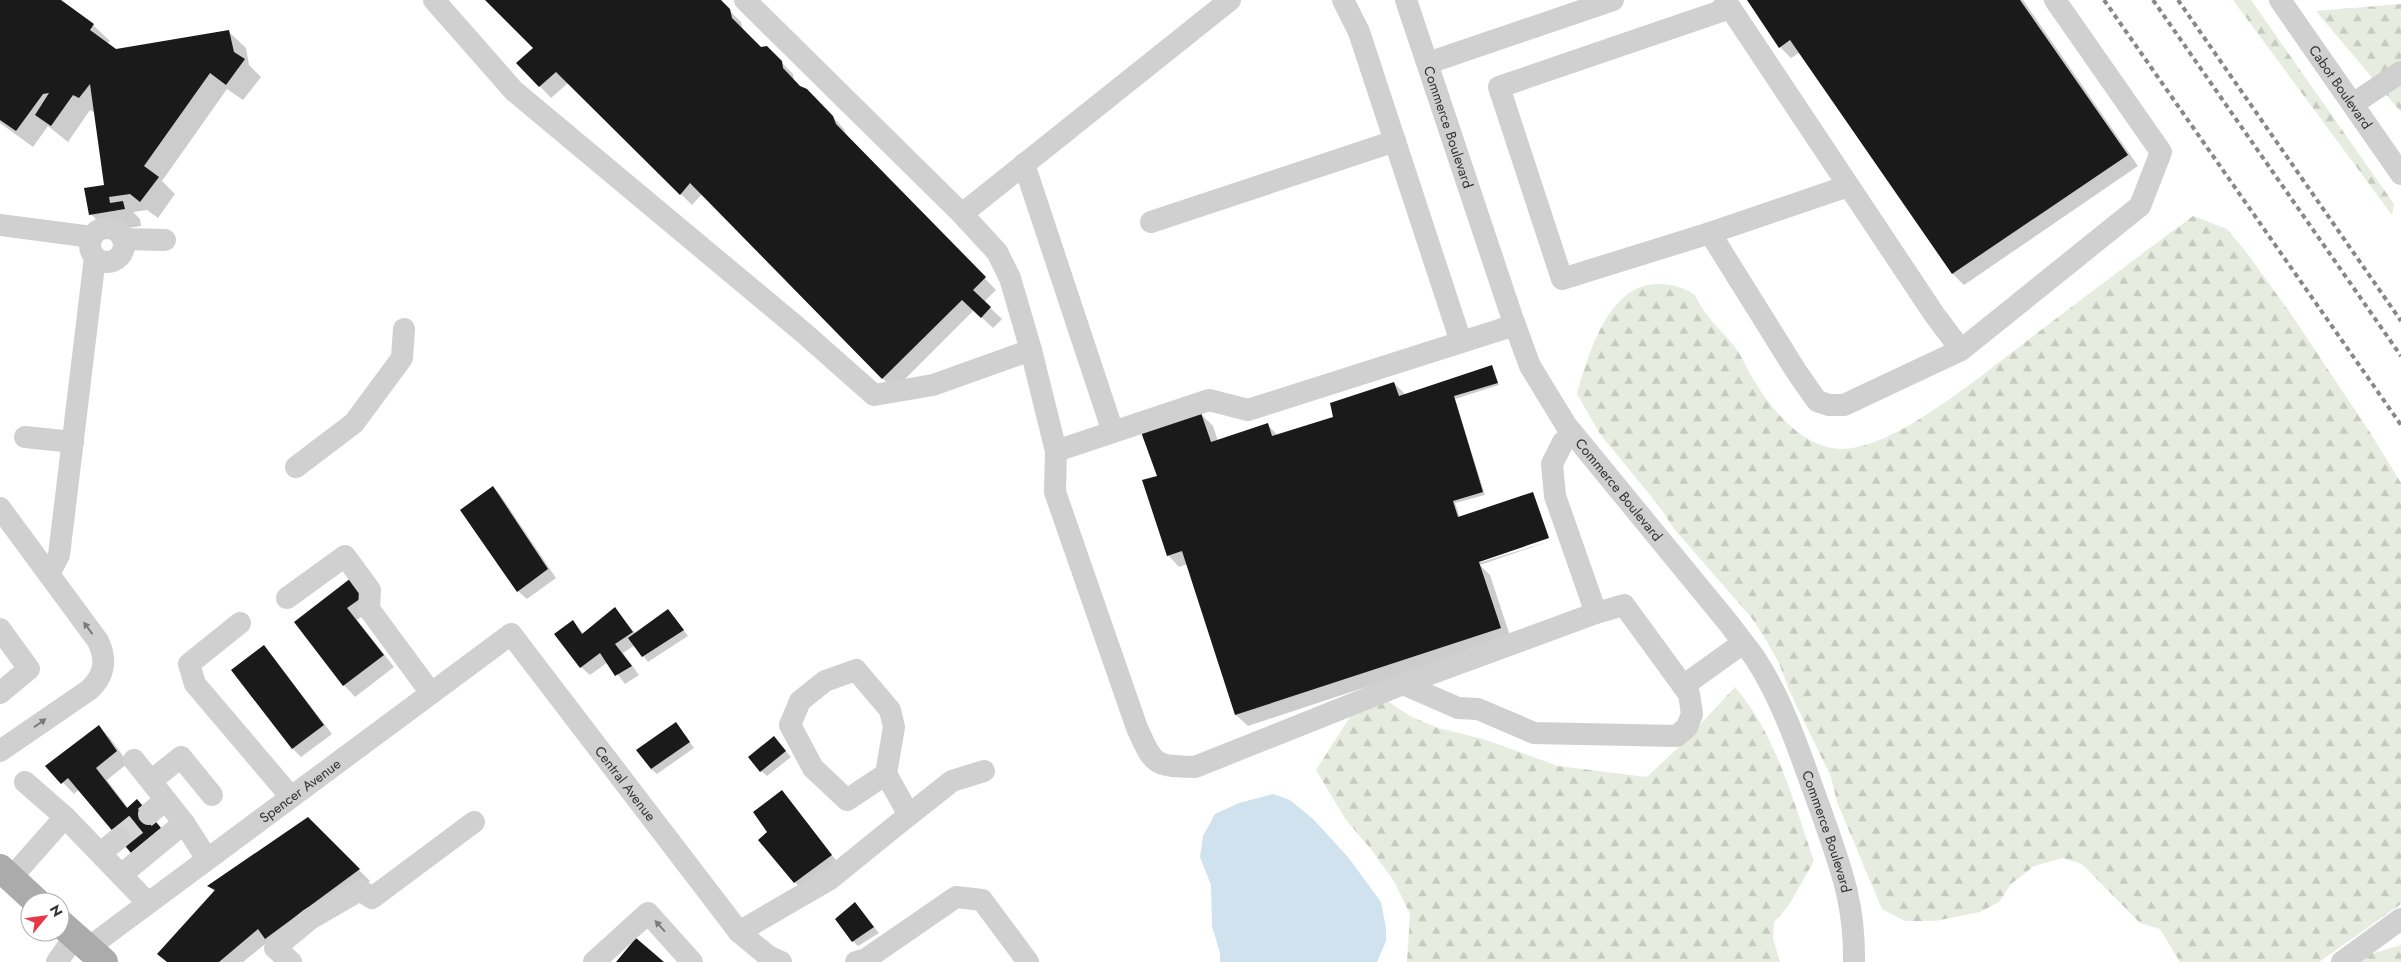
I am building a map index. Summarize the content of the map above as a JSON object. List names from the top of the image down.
{
  "streets": {
    "street": [
      "Cabot Boulevard",
      "Commerce Boulevard",
      "Central Avenue",
      "Spencer Avenue"
    ]
  },
  "crossings": [
    ["Central Avenue", "Spencer Avenue"]
  ],
  "north": "top right"
}
